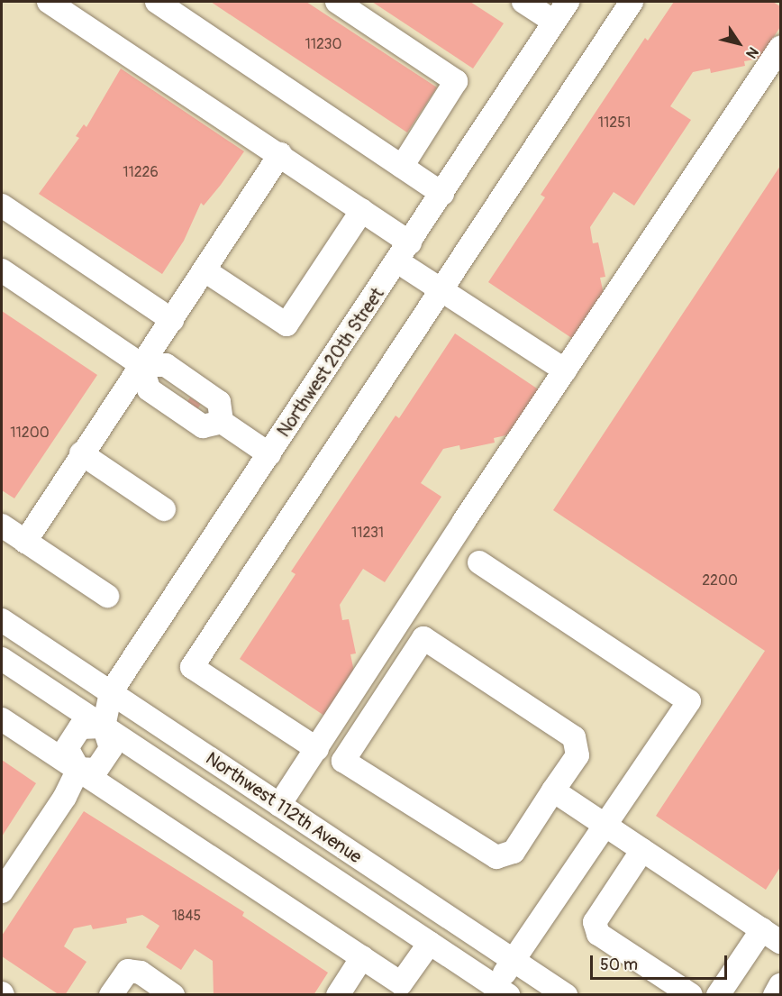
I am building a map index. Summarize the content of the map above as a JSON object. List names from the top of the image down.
{
  "streets": {
    "street": ["Northwest 20th Street", "Northwest 112th Avenue"]
  },
  "crossings": [
    ["Northwest 20th Street", "Northwest 112th Avenue"]
  ],
  "house_numbers": [
    "11230",
    "11251",
    "11226",
    "11200",
    "11231",
    "2200",
    "1845"
  ],
  "scale_bar": "50 m",
  "north": "bottom right"
}
